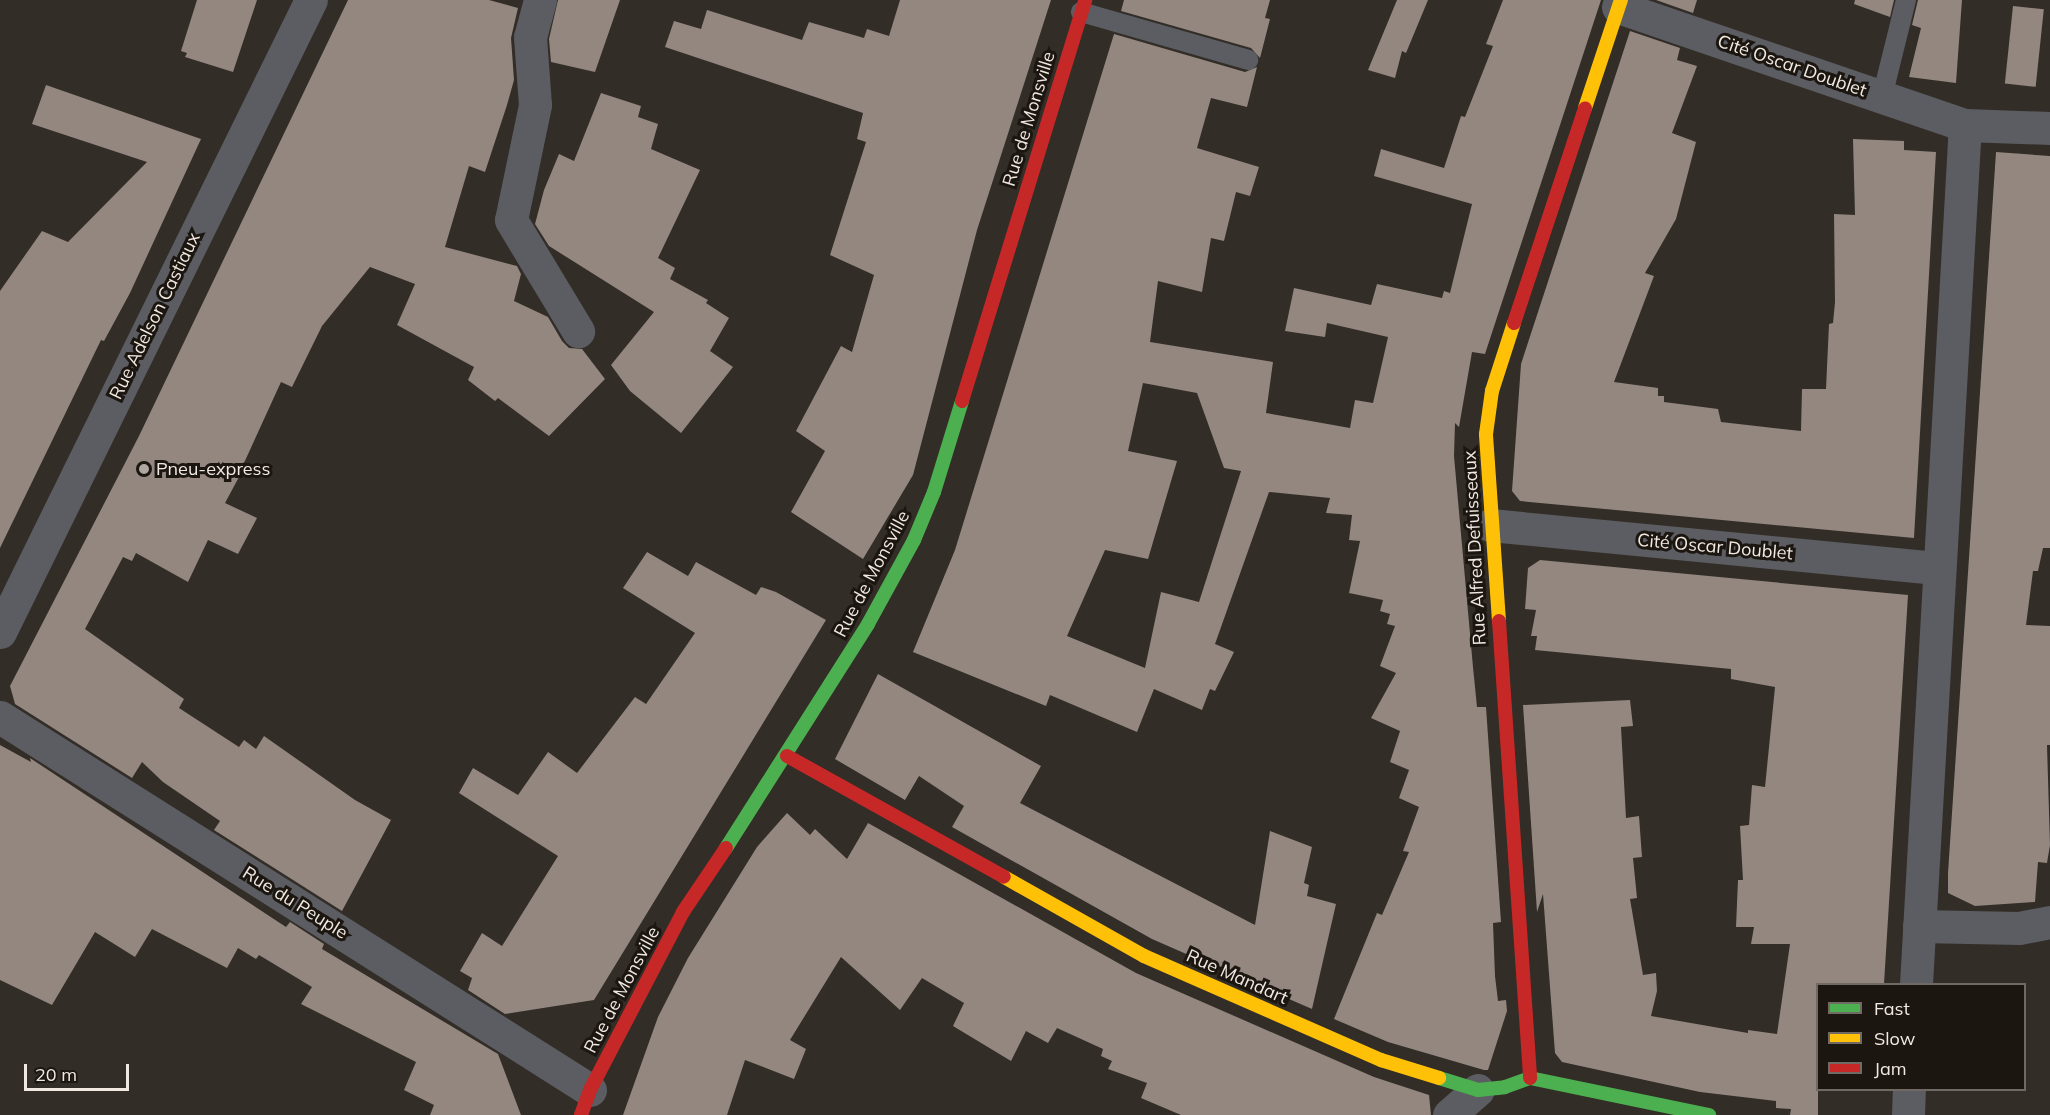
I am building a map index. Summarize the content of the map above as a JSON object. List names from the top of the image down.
{
  "streets": {
    "street": [
      "Cité Oscar Doublet",
      "Rue de Monsville",
      "Rue Adelson Castiaux",
      "Rue Alfred Defuisseaux",
      "Rue du Peuple",
      "Rue Mandart"
    ]
  },
  "crossings": [
    ["Cité Oscar Doublet", "Rue Alfred Defuisseaux"],
    ["Rue de Monsville", "Rue du Peuple"],
    ["Rue de Monsville", "Rue Mandart"],
    ["Rue Alfred Defuisseaux", "Rue Mandart"]
  ],
  "places": ["Pneu-express"],
  "legend": ["Fast", "Slow", "Jam"],
  "scale_bar": "20 m"
}
